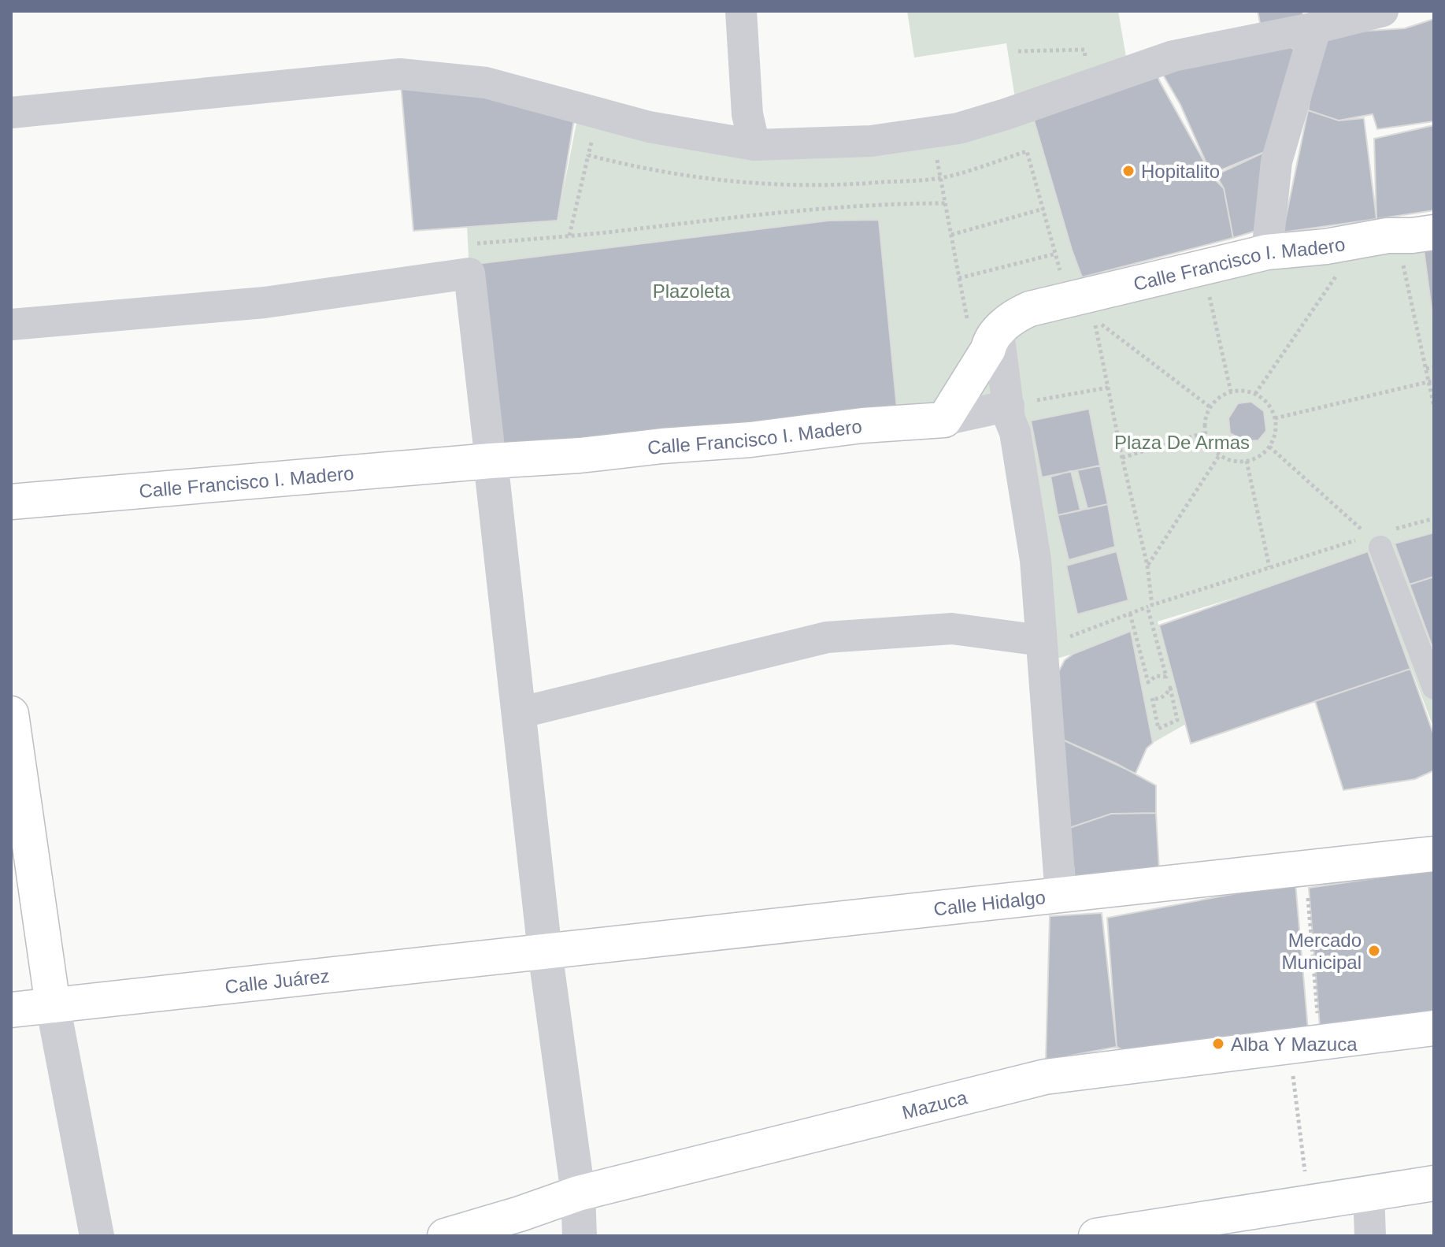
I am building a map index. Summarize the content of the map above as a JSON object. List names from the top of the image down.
{
  "streets": {
    "main road": [
      "Calle Francisco I. Madero",
      "Calle Hidalgo",
      "Calle Juárez",
      "Mazuca"
    ]
  },
  "crossings": [
    ["Calle Hidalgo", "Calle Juárez"]
  ],
  "parks": ["Plazoleta", "Plaza De Armas"],
  "places": ["Hopitalito", "Mercado Municipal", "Alba Y Mazuca"]
}
